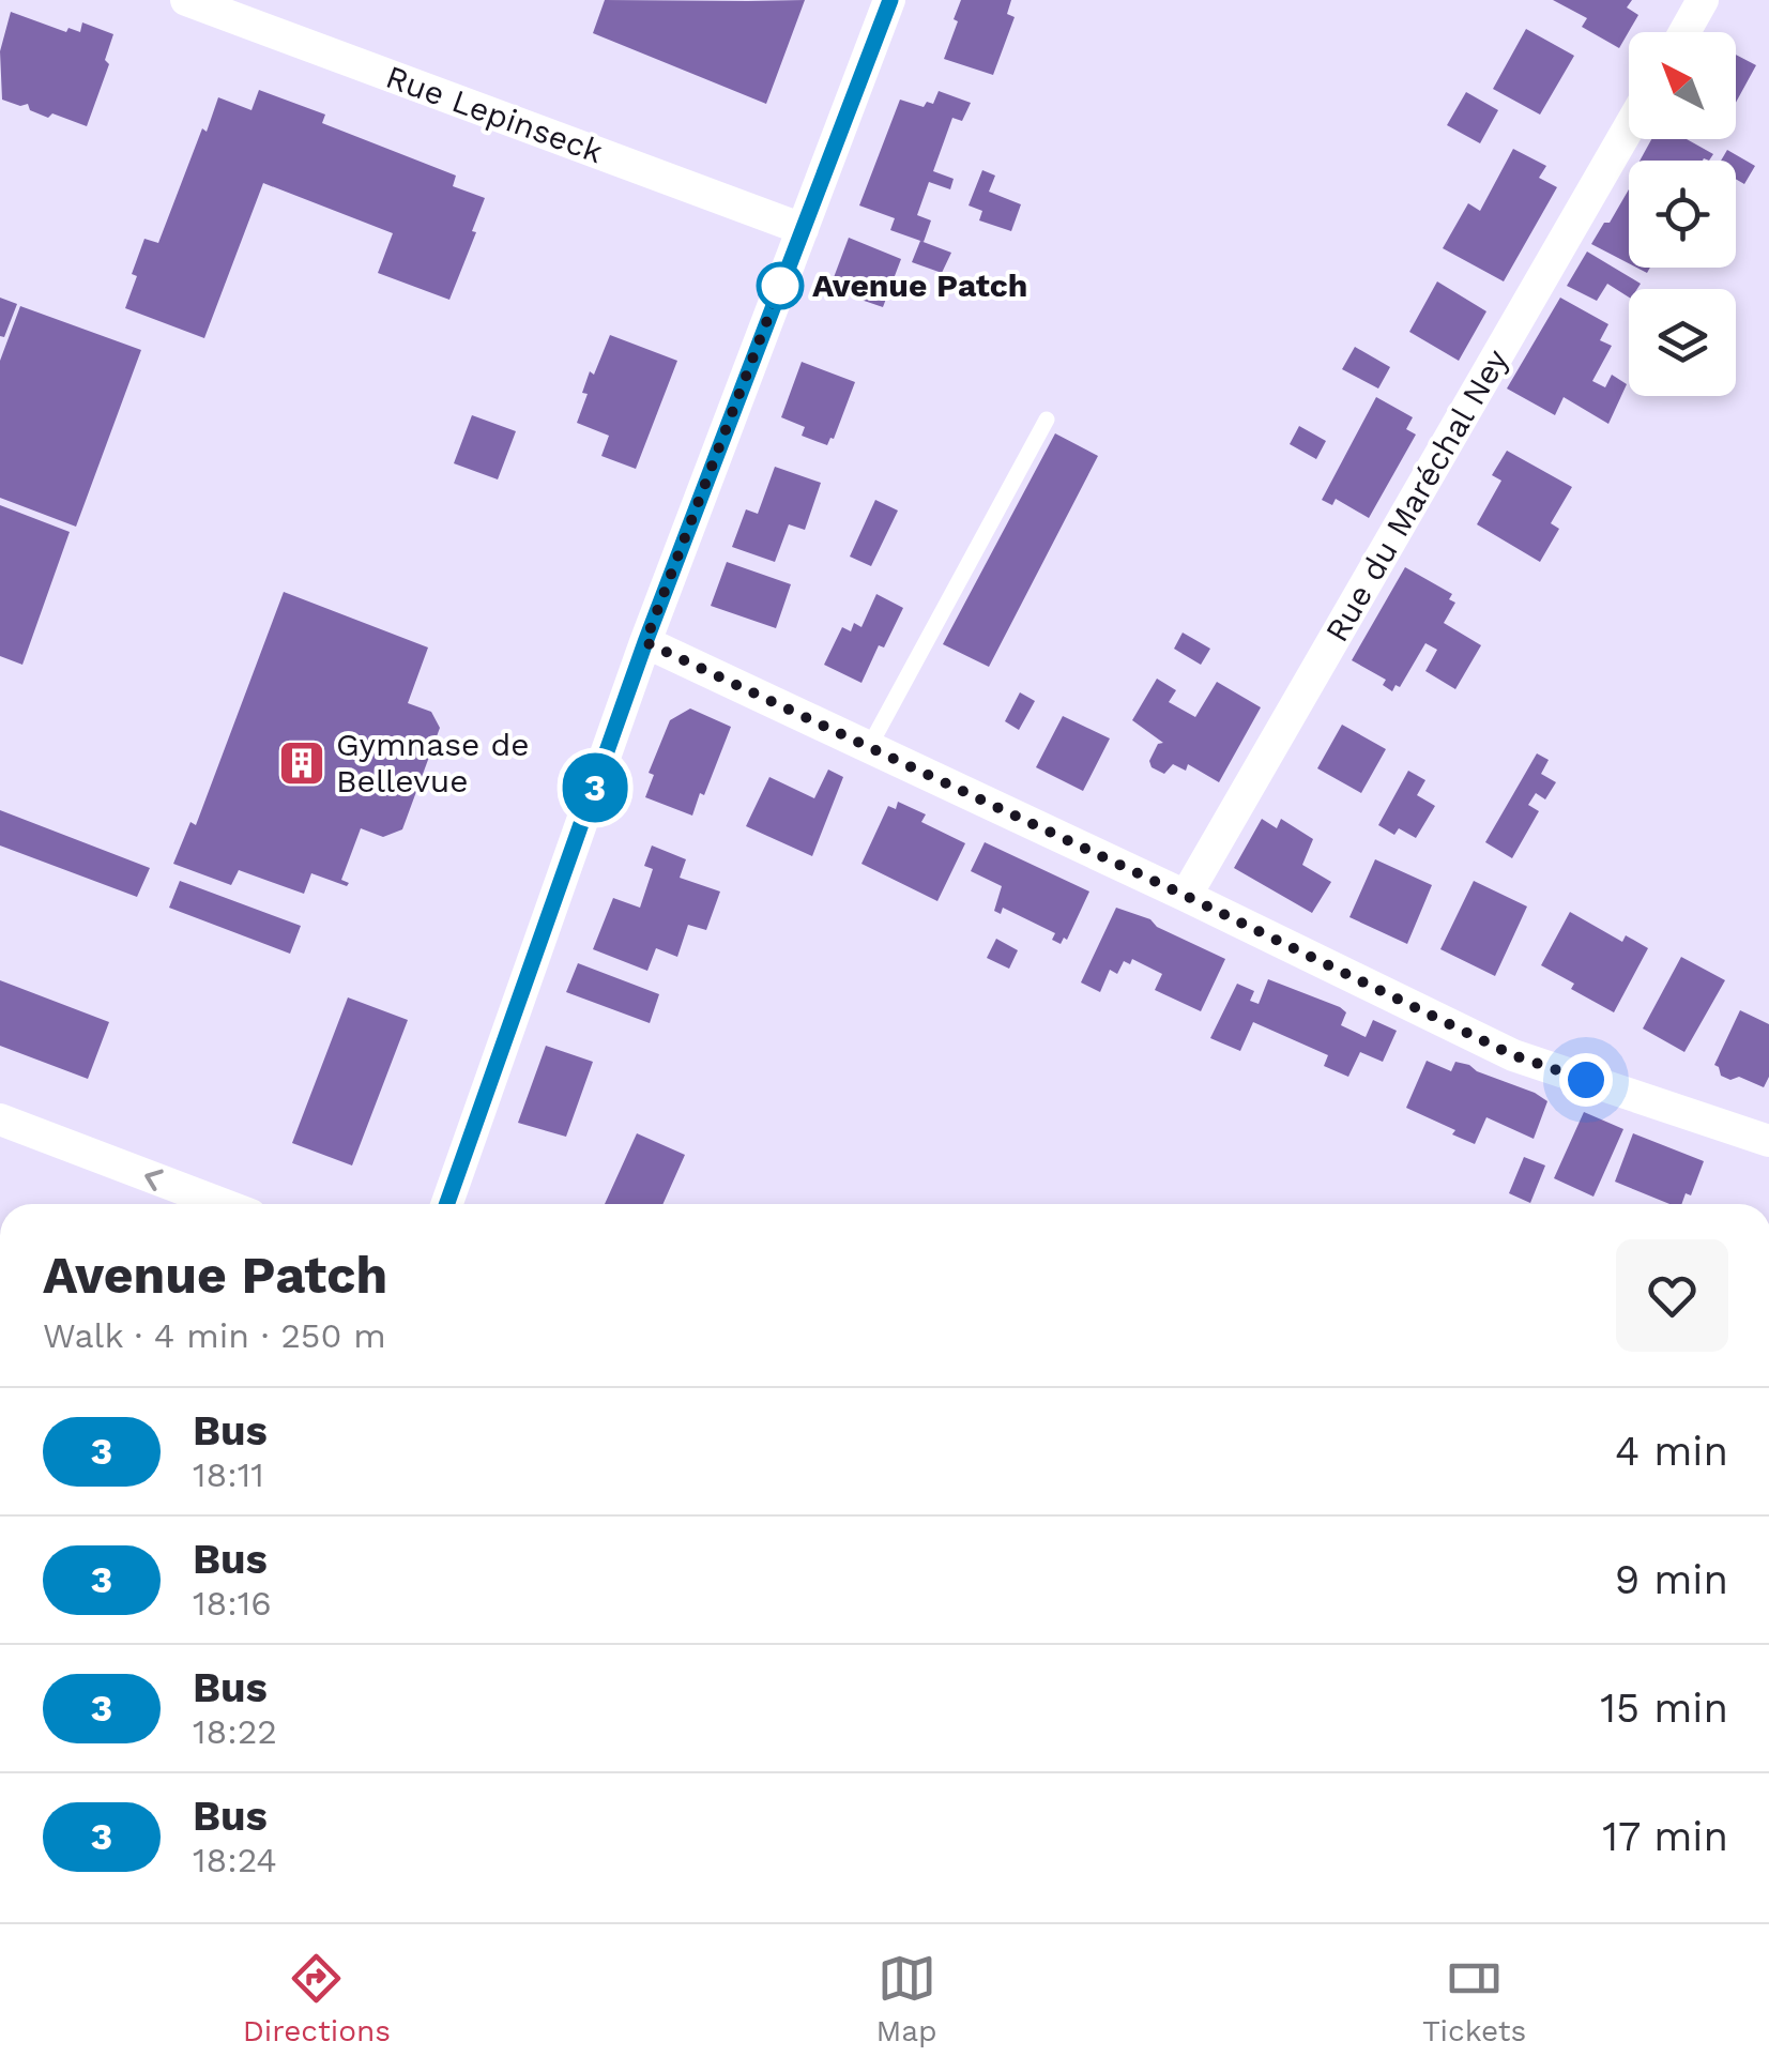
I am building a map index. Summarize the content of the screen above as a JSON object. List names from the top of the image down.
{
  "streets": {
    "street": ["Rue Lepinseck", "Rue du Maréchal Ney"]
  },
  "places": {
    "other": ["Avenue Patch"],
    "building": ["Gymnase de Bellevue"]
  },
  "lines": ["bus line 3"],
  "north": "top left",
  "page": {
    "on_map": "3",
    "heading": ["Avenue Patch", "Walk · 4 min · 250 m"],
    "list": [
      {
        "mark": "3",
        "name": "Bus",
        "note": "18:11",
        "value": "4 min"
      },
      {
        "mark": "3",
        "name": "Bus",
        "note": "18:16",
        "value": "9 min"
      },
      {
        "mark": "3",
        "name": "Bus",
        "note": "18:22",
        "value": "15 min"
      },
      {
        "mark": "3",
        "name": "Bus",
        "note": "18:24",
        "value": "17 min"
      }
    ],
    "tabs": ["Directions", "Map", "Tickets"]
  }
}
